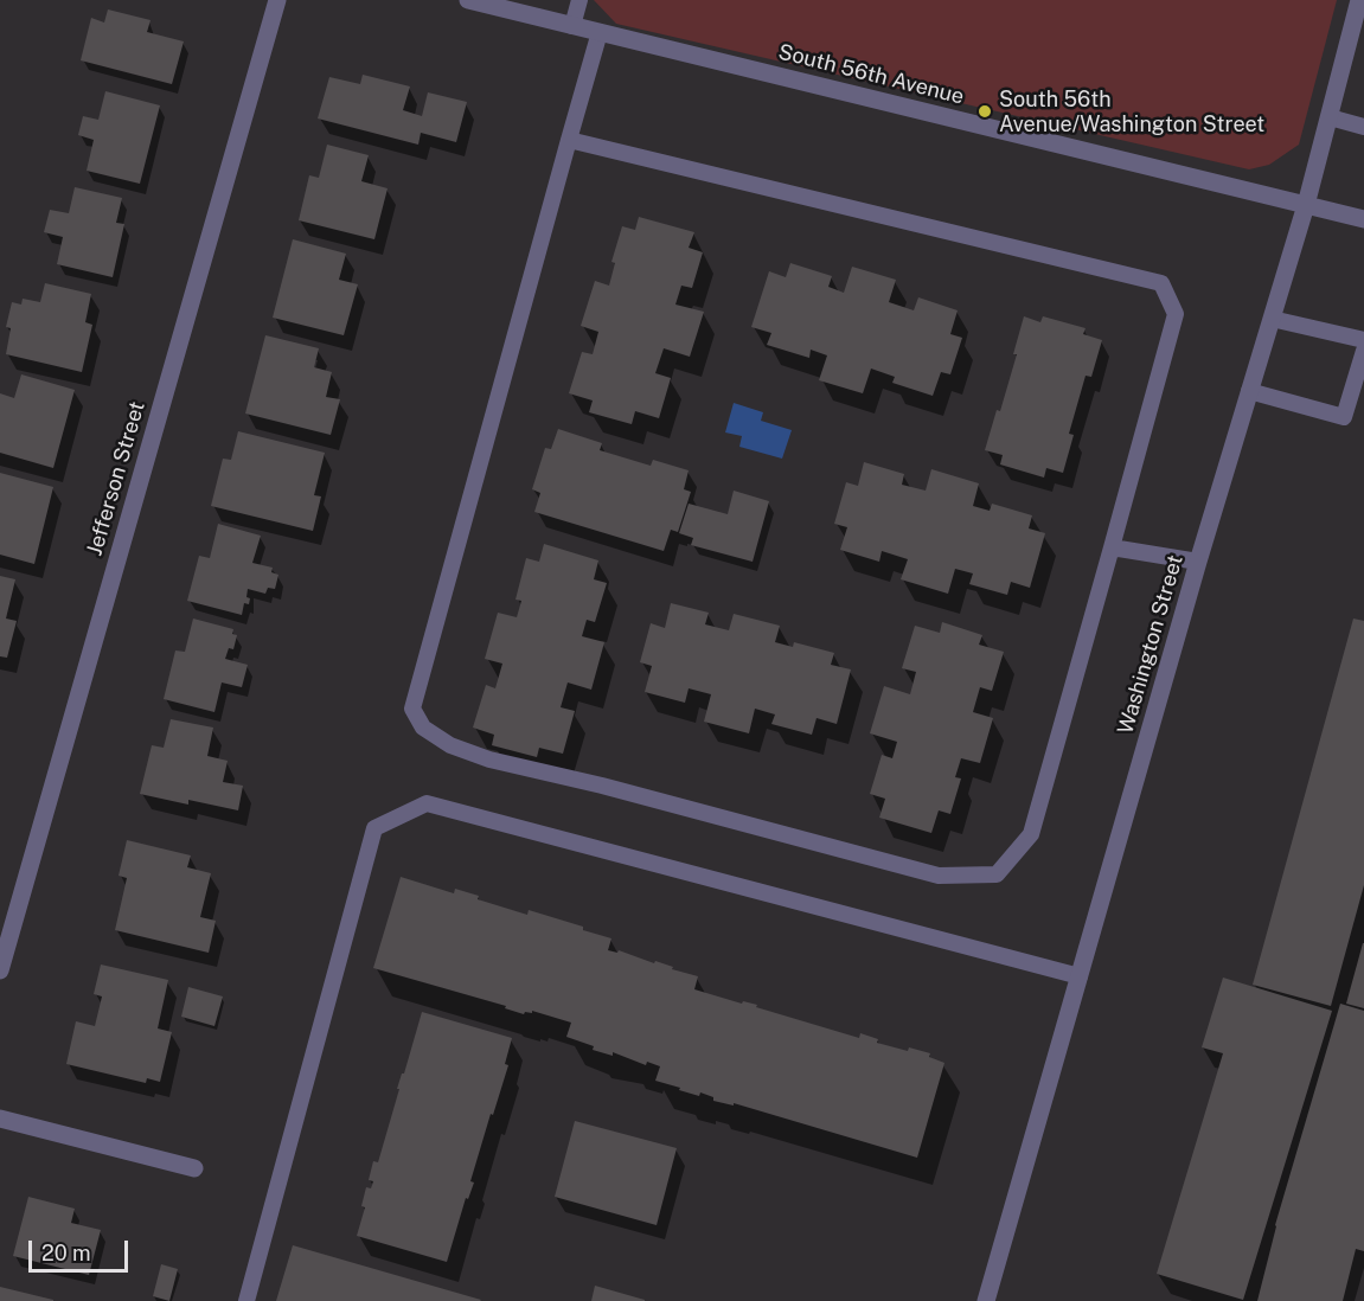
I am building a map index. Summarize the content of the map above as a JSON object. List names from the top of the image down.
{
  "streets": {
    "street": ["South 56th Avenue", "Jefferson Street", "Washington Street"]
  },
  "crossings": [
    ["South 56th Avenue", "Washington Street"]
  ],
  "places": ["South 56th Avenue/Washington Street"],
  "scale_bar": "20 m"
}
